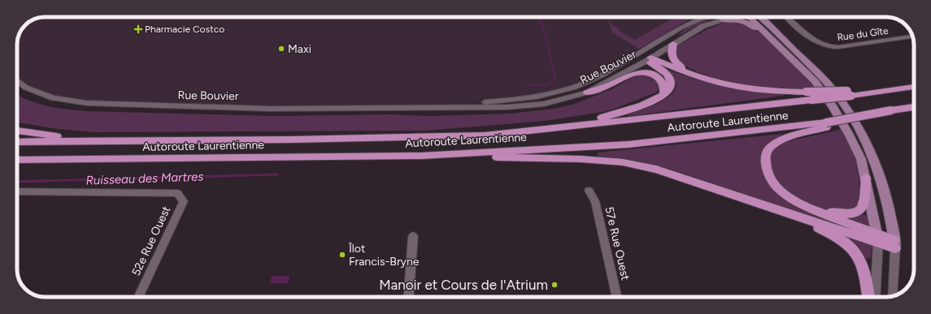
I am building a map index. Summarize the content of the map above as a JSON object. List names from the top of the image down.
{
  "streets": {
    "highway": ["Autoroute Laurentienne"],
    "street": [
      "Rue du Gîte",
      "Rue Bouvier",
      "52e Rue Ouest",
      "57e Rue Ouest"
    ]
  },
  "water": ["Ruisseau des Martres"],
  "places": {
    "health": ["Pharmacie Costco"],
    "other": ["Maxi", "Îlot Francis-Bryne", "Manoir et Cours de l'Atrium"]
  }
}
